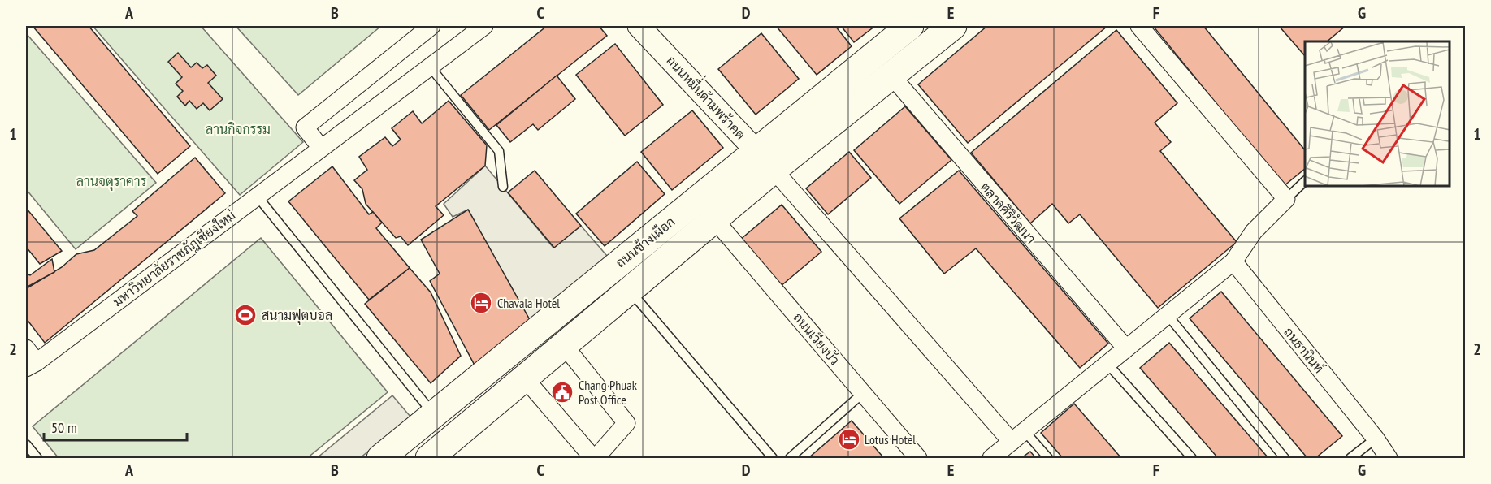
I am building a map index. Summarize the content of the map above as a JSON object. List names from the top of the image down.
{
  "streets": {
    "main road": ["ถนนช้างเผือก"],
    "street": [
      "ถนนหมื่่นด้ามพร้าคต",
      "ตลาดศิริวัฒนา",
      "มหาวิทยาลัยราชภัฏเชียงใหม่",
      "ถนนเวียงบัว",
      "ถนธานินท์"
    ]
  },
  "crossings": [
    ["ถนนหมื่่นด้ามพร้าคต", "ถนนช้างเผือก"],
    ["ตลาดศิริวัฒนา", "ถนนช้างเผือก"],
    ["ถนนช้างเผือก", "ถนนเวียงบัว"]
  ],
  "parks": ["ลานกิจกรรม", "ลานจตุราคาร"],
  "places": {
    "hotel": ["Chavala Hotel", "Lotus Hotel"],
    "sports": ["สนามฟุตบอล"],
    "public building": ["Chang Phuak Post Office"]
  },
  "scale_bar": "50 m",
  "grid": {
    "columns": [
      "A",
      "B",
      "C",
      "D",
      "E",
      "F",
      "G"
    ],
    "rows": ["1", "2"]
  }
}
